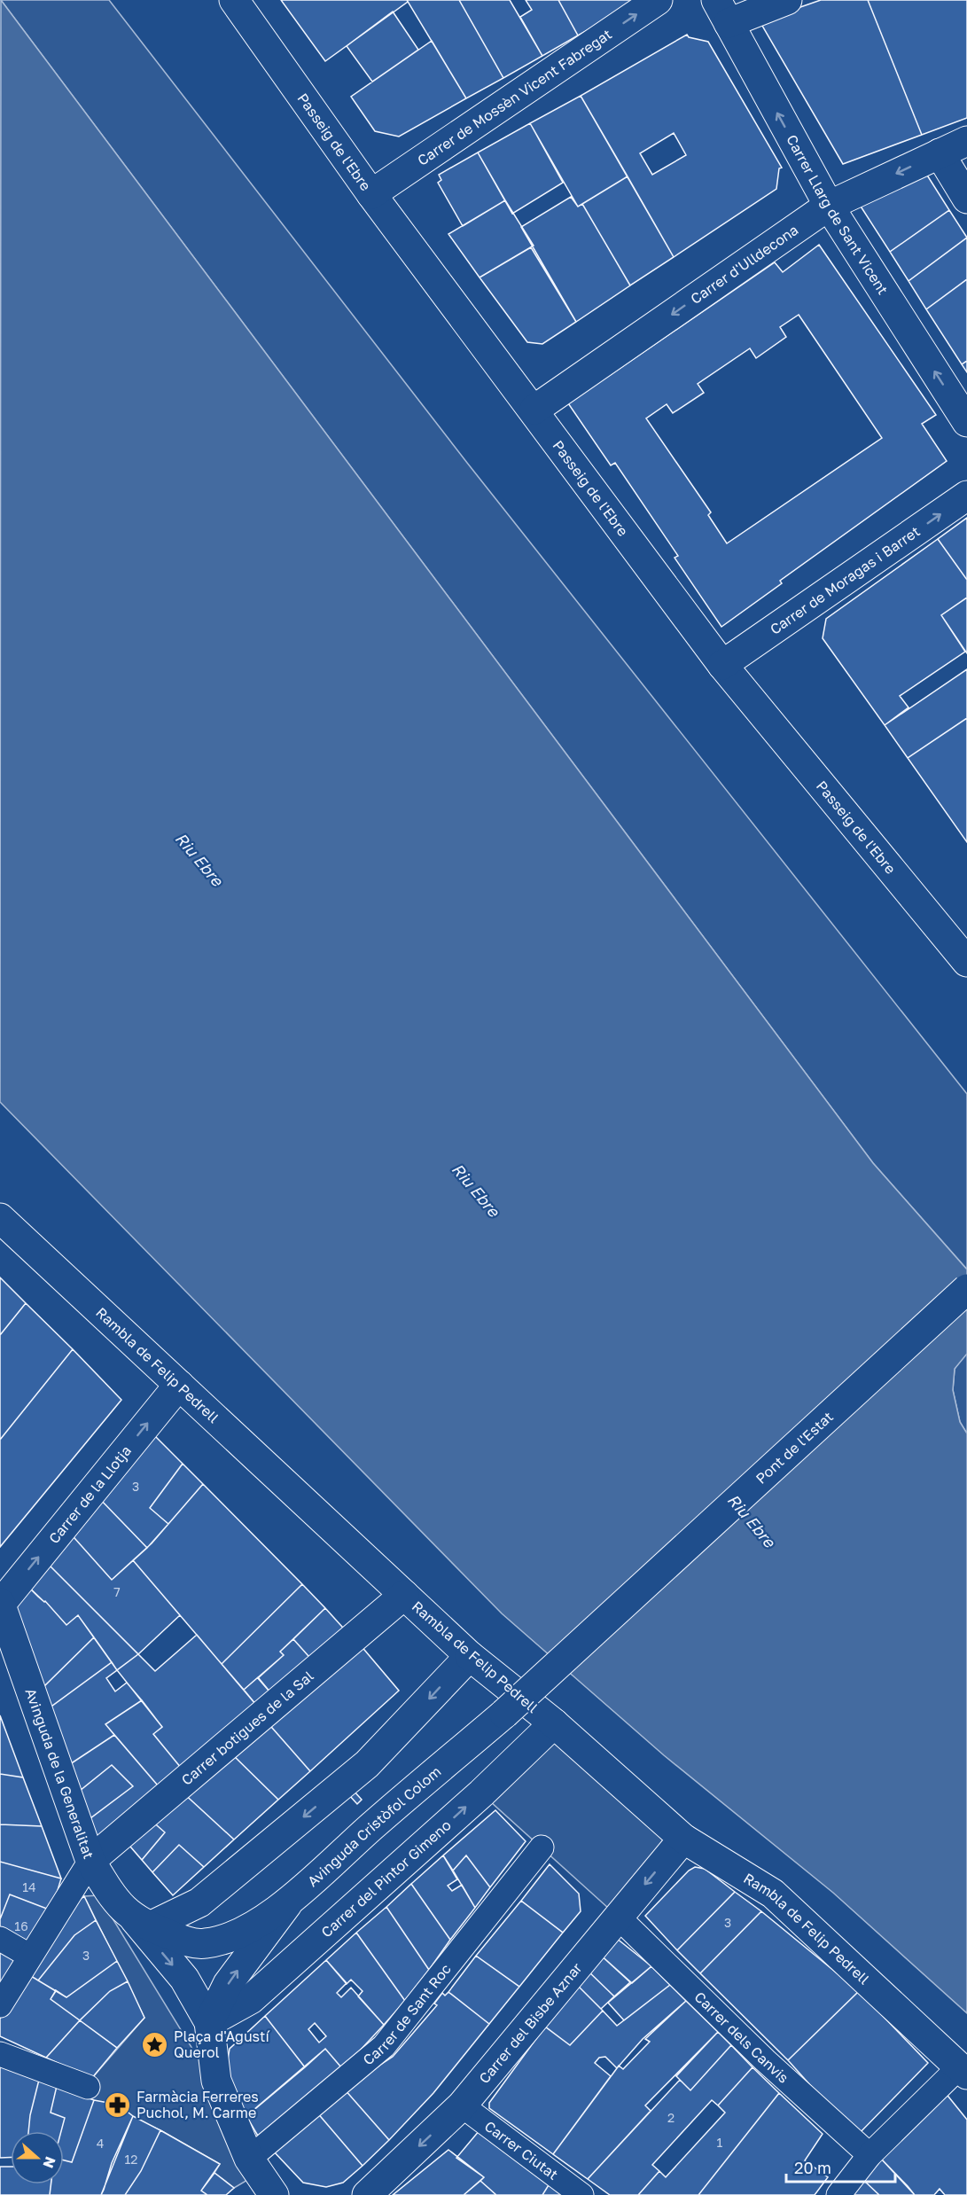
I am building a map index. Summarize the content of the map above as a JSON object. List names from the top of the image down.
{
  "streets": {
    "street": [
      "Carrer de Mossèn Vicent Fabregat",
      "Passeig de l'Ebre",
      "Carrer Llarg de Sant Vicent",
      "Carrer d'Ulldecona",
      "Carrer de Moragas i Barret",
      "Rambla de Felip Pedrell",
      "Pont de l'Estat",
      "Carrer de la Llotja",
      "Carrer botigues de la Sal",
      "Avinguda de la Generalitat",
      "Avinguda Cristòfol Colom",
      "Carrer del Pintor Gimeno",
      "Carrer de Sant Roc",
      "Carrer del Bisbe Aznar",
      "Carrer dels Canvis",
      "Carrer Ciutat"
    ]
  },
  "crossings": [
    ["Carrer de Mossèn Vicent Fabregat", "Passeig de l'Ebre"],
    ["Passeig de l'Ebre", "Carrer d'Ulldecona"],
    ["Passeig de l'Ebre", "Carrer de Moragas i Barret"],
    ["Carrer Llarg de Sant Vicent", "Carrer d'Ulldecona"],
    ["Rambla de Felip Pedrell", "Carrer de la Llotja"],
    ["Rambla de Felip Pedrell", "Carrer botigues de la Sal"],
    ["Rambla de Felip Pedrell", "Carrer del Pintor Gimeno"],
    ["Rambla de Felip Pedrell", "Carrer del Bisbe Aznar"],
    ["Pont de l'Estat", "Avinguda Cristòfol Colom"],
    ["Carrer de la Llotja", "Avinguda de la Generalitat"],
    ["Carrer botigues de la Sal", "Avinguda de la Generalitat"],
    ["Avinguda de la Generalitat", "Avinguda Cristòfol Colom"],
    ["Avinguda de la Generalitat", "Carrer del Pintor Gimeno"],
    ["Carrer del Bisbe Aznar", "Carrer dels Canvis"],
    ["Carrer del Bisbe Aznar", "Carrer Ciutat"]
  ],
  "one_way": [
    "Carrer de Mossèn Vicent Fabregat",
    "Carrer Llarg de Sant Vicent",
    "Carrer d'Ulldecona",
    "Carrer de Moragas i Barret",
    "Carrer de la Llotja"
  ],
  "water": ["Riu Ebre"],
  "places": {
    "place": ["Plaça d'Agustí Querol"],
    "pharmacy": ["Farmàcia Ferreres Puchol, M. Carme"]
  },
  "house_numbers": [
    "3",
    "7",
    "14",
    "3",
    "16",
    "3",
    "2",
    "1",
    "4",
    "12"
  ],
  "scale_bar": "20 m",
  "north": "right"
}
